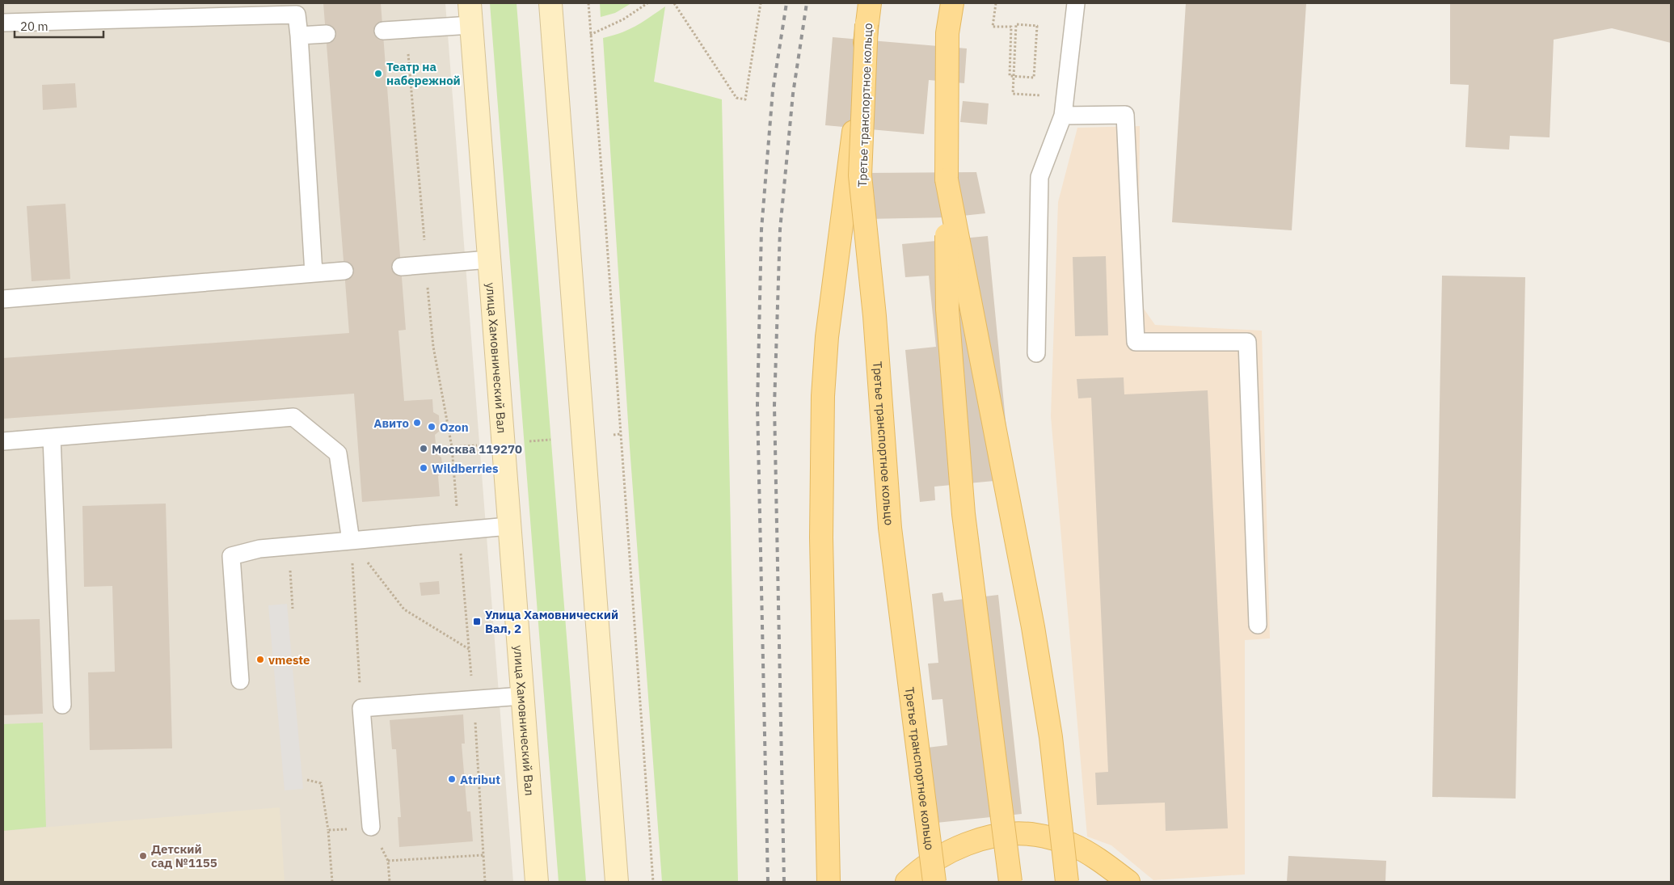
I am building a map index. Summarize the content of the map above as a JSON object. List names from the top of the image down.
{
  "streets": {
    "main road": ["Третье транспортное кольцо", "улица Хамовнический Вал"]
  },
  "places": {
    "other": [
      "Театр на набережной",
      "Авито",
      "Ozon",
      "Москва 119270",
      "Wildberries",
      "vmeste",
      "Atribut",
      "Детский сад №1155"
    ],
    "transit": ["Улица Хамовнический Вал, 2"]
  },
  "scale_bar": "20 m"
}
